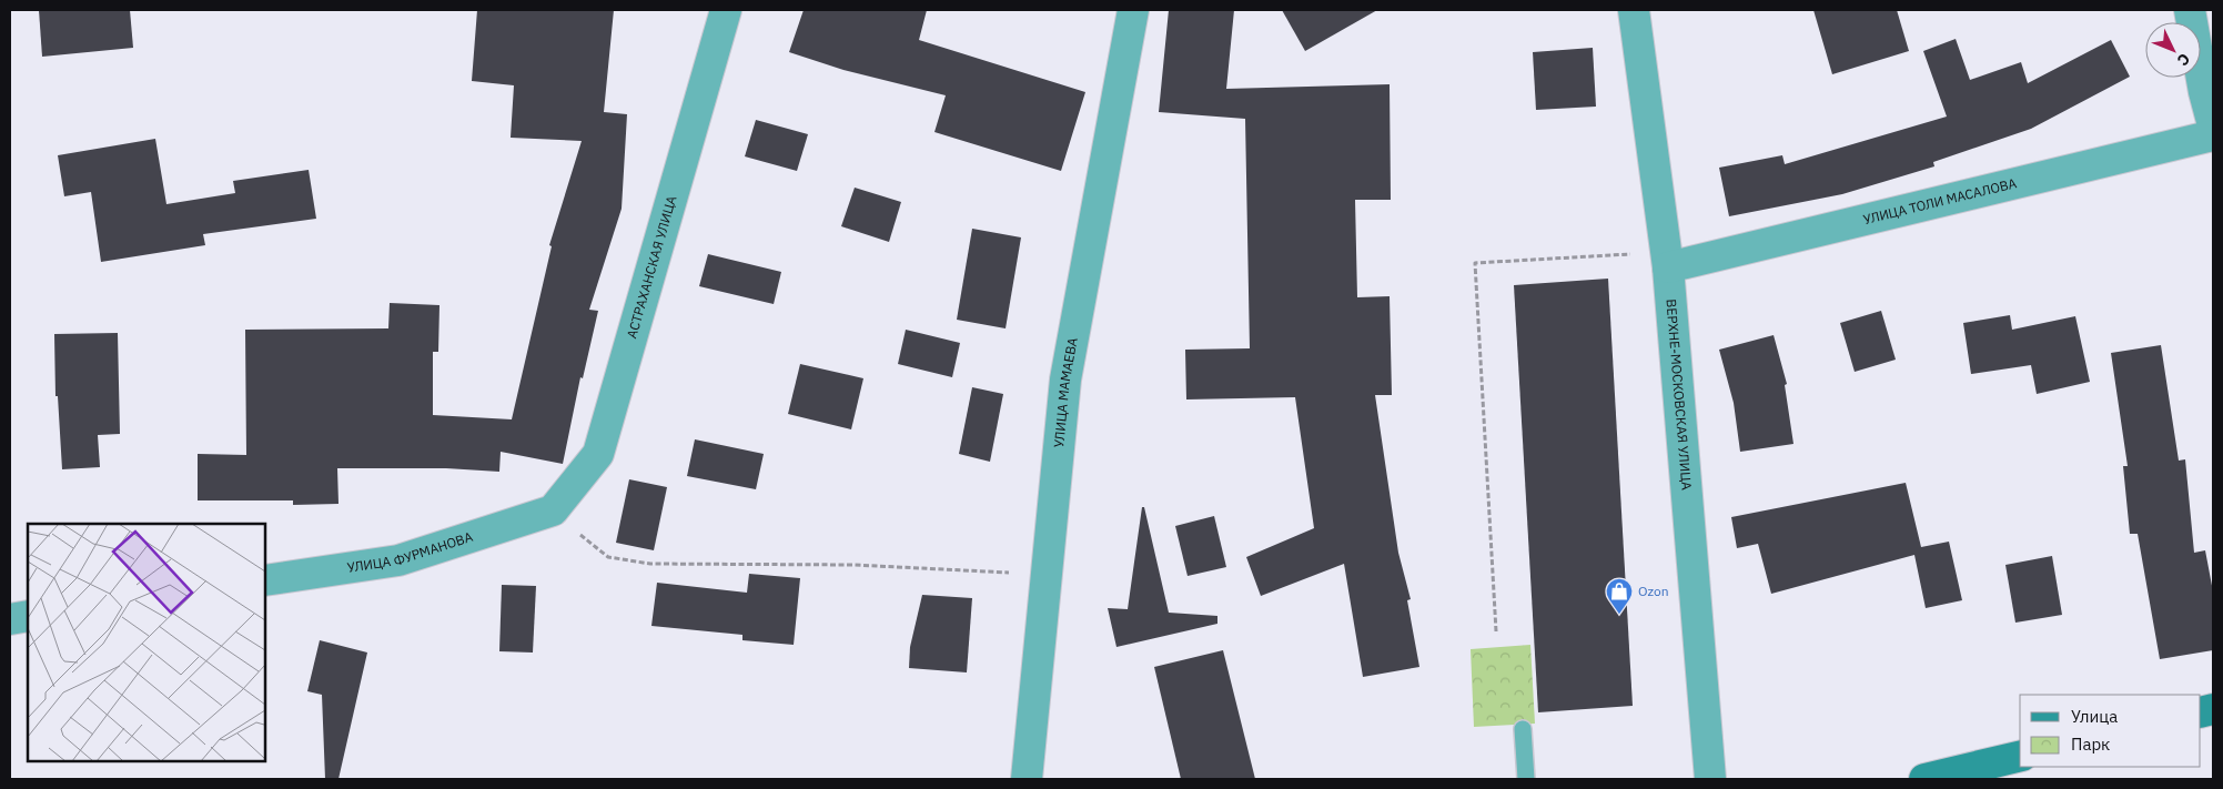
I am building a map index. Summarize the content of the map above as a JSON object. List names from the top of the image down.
{
  "streets": {
    "street": [
      "УЛИЦА ТОЛИ МАСАЛОВА",
      "АСТРАХАНСКАЯ УЛИЦА",
      "УЛИЦА МАМАЕВА",
      "ВЕРХНЕ-МОСКОВСКАЯ УЛИЦА",
      "УЛИЦА ФУРМАНОВА"
    ]
  },
  "crossings": [
    ["УЛИЦА ТОЛИ МАСАЛОВА", "ВЕРХНЕ-МОСКОВСКАЯ УЛИЦА"],
    ["АСТРАХАНСКАЯ УЛИЦА", "УЛИЦА ФУРМАНОВА"]
  ],
  "places": {
    "shop": ["Ozon"]
  },
  "legend": ["Улица", "Парк"],
  "north": "bottom right"
}
